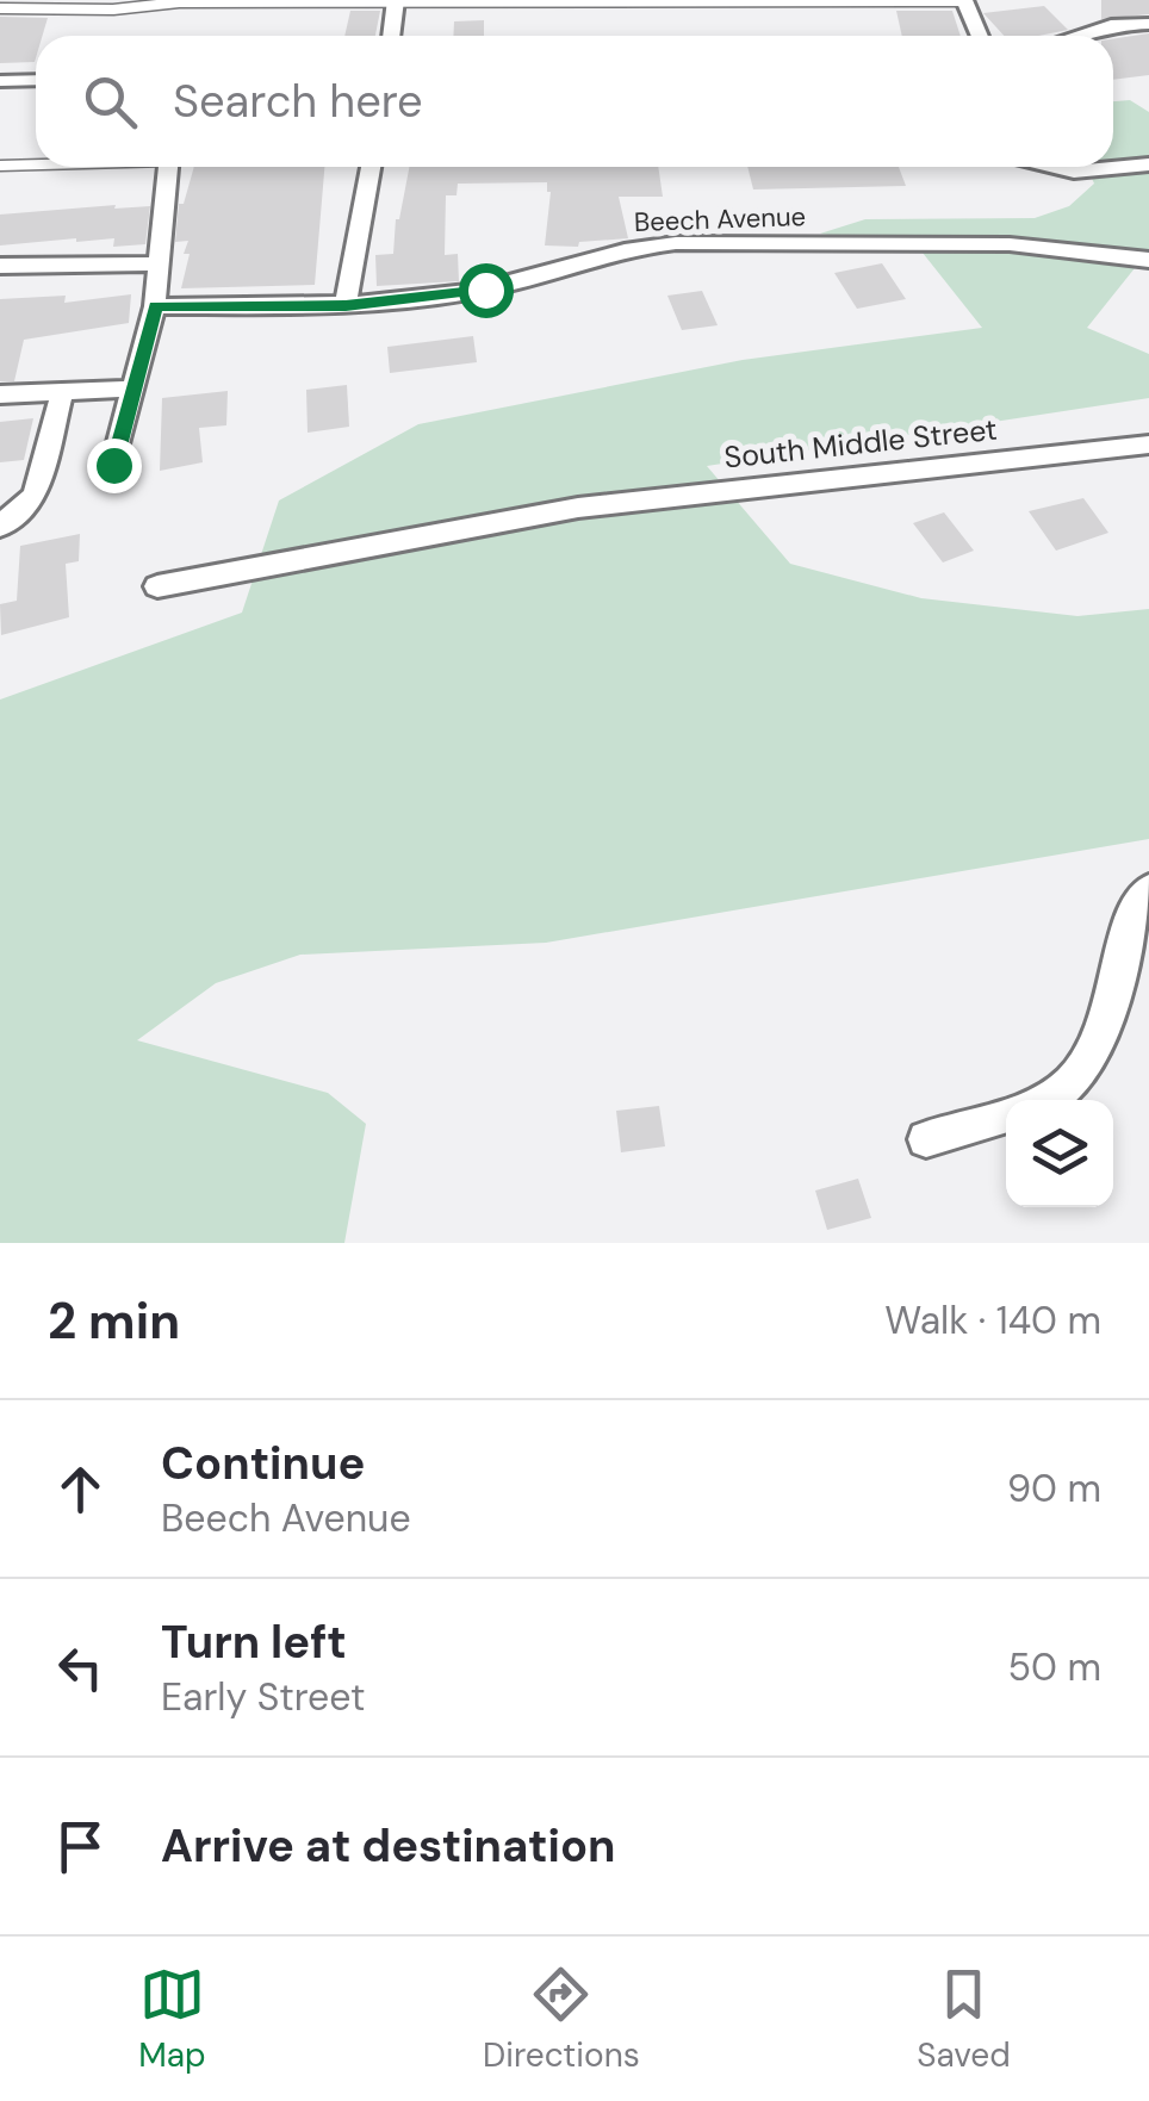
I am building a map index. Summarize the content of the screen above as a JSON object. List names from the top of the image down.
{
  "streets": {
    "street": ["Beech Avenue", "South Middle Street"]
  },
  "page": {
    "search": "Search here",
    "heading": ["2 min", "Walk · 140 m"],
    "list": [
      ["Continue", "Beech Avenue", "90 m"],
      ["Turn left", "Early Street", "50 m"],
      "Arrive at destination"
    ],
    "nav": ["Map", "Directions", "Saved"]
  }
}
